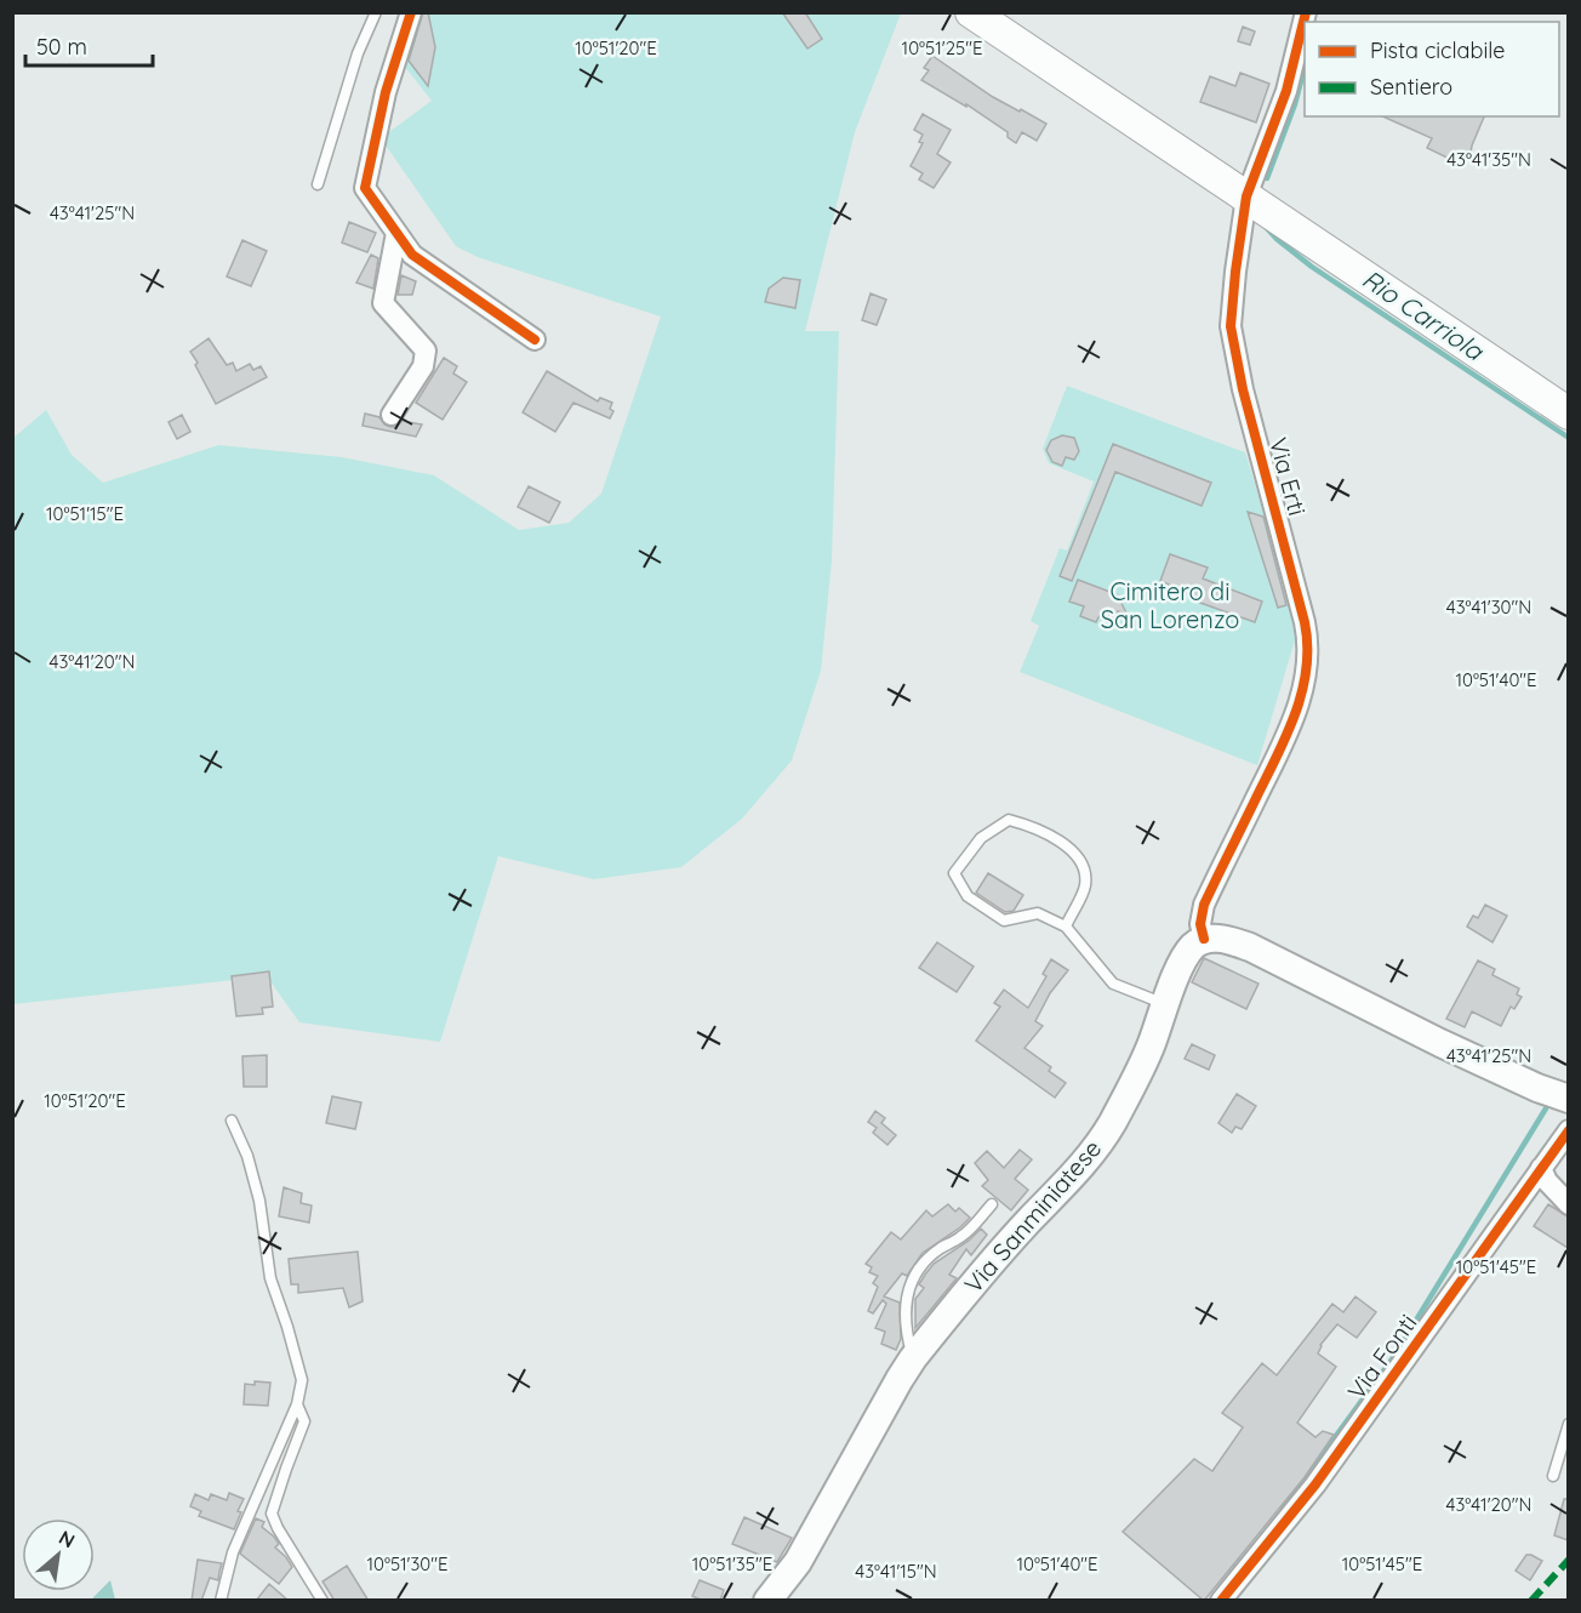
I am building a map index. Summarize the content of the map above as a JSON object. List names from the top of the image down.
{
  "streets": {
    "main road": ["Via Sanminiatese"],
    "street": ["Via Erti", "Via Fonti"]
  },
  "crossings": [
    ["Via Erti", "Via Sanminiatese"]
  ],
  "water": ["Rio Carriola"],
  "parks": ["Cimitero di San Lorenzo"],
  "legend": ["Pista ciclabile", "Sentiero"],
  "scale_bar": "50 m",
  "north": "top right",
  "coordinates": [
    "10°51'20\"E",
    "10°51'25\"E",
    "43°41'35\"N",
    "43°41'25\"N",
    "10°51'15\"E",
    "43°41'30\"N",
    "43°41'20\"N",
    "10°51'40\"E",
    "10°51'45\"E",
    "10°51'30\"E",
    "10°51'35\"E",
    "43°41'15\"N"
  ]
}
